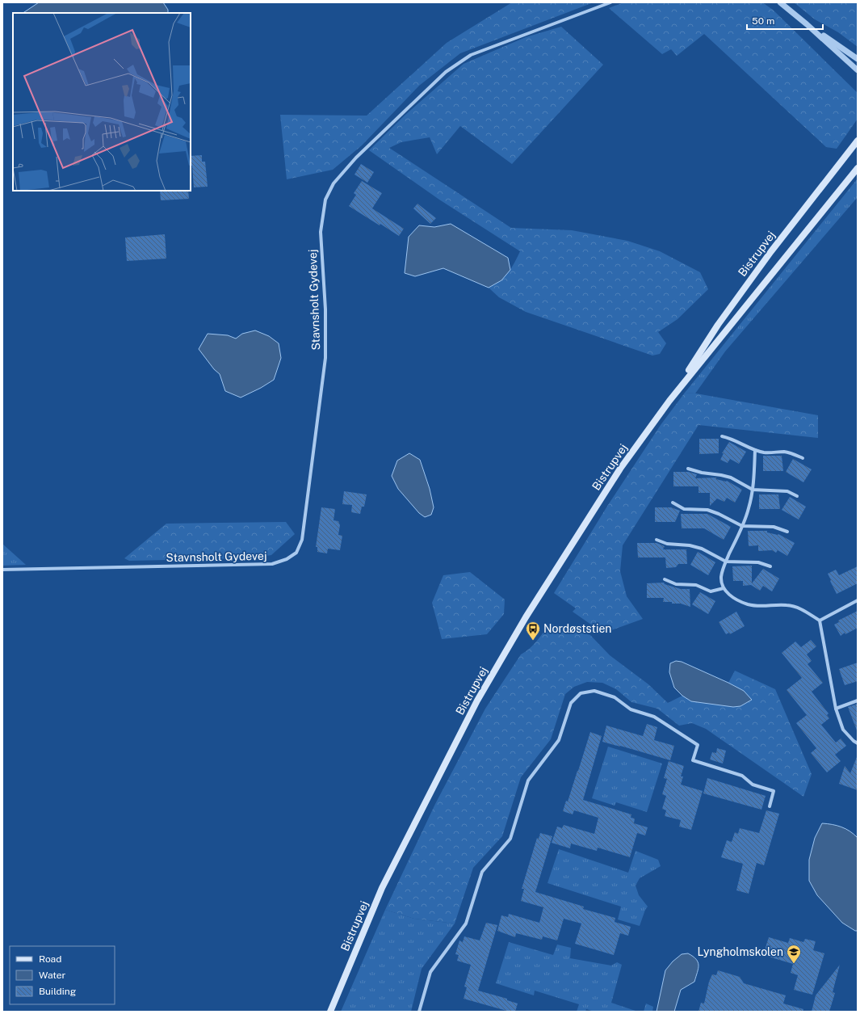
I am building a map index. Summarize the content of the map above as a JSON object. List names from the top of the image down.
{
  "streets": {
    "main road": ["Bistrupvej"],
    "street": ["Stavnsholt Gydevej"]
  },
  "places": {
    "bus stop": ["Nordøststien"],
    "school or university": ["Lyngholmskolen"]
  },
  "legend": ["Road", "Water", "Building"],
  "scale_bar": "50 m"
}
